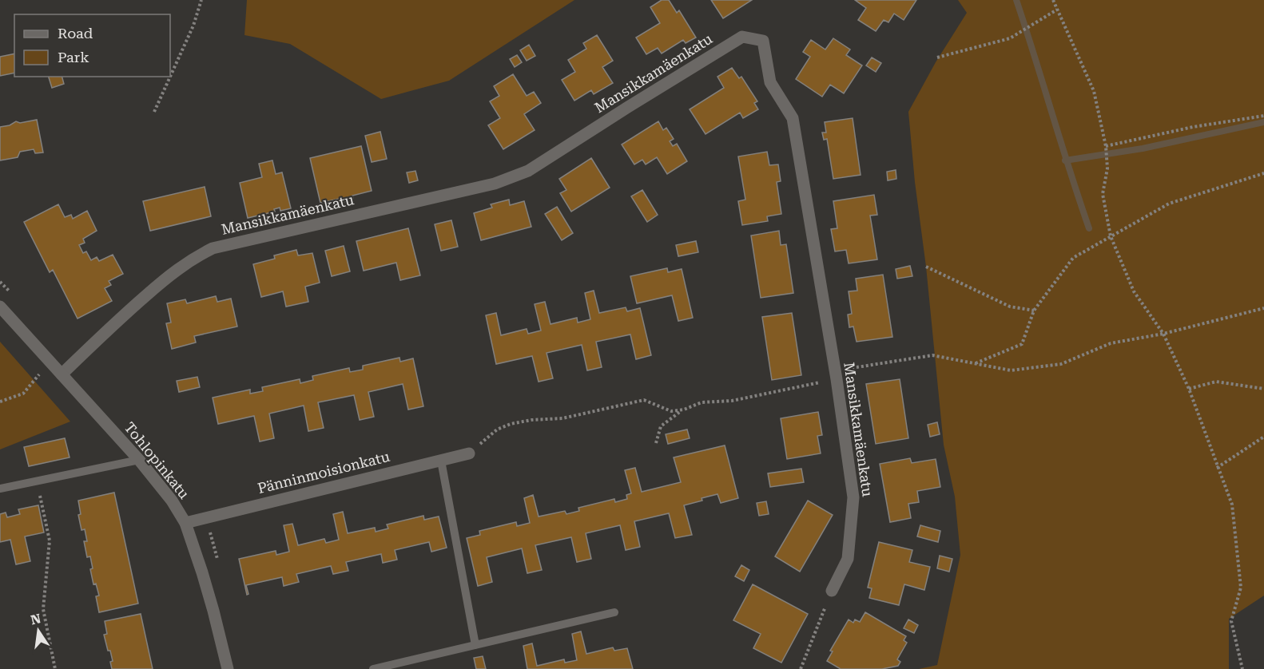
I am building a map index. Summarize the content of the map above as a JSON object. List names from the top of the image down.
{
  "streets": {
    "street": ["Mansikkamäenkatu", "Tohlopinkatu", "Pänninmoisionkatu"]
  },
  "crossings": [
    ["Mansikkamäenkatu", "Tohlopinkatu"],
    ["Tohlopinkatu", "Pänninmoisionkatu"]
  ],
  "legend": ["Road", "Park"],
  "north": "top"
}
